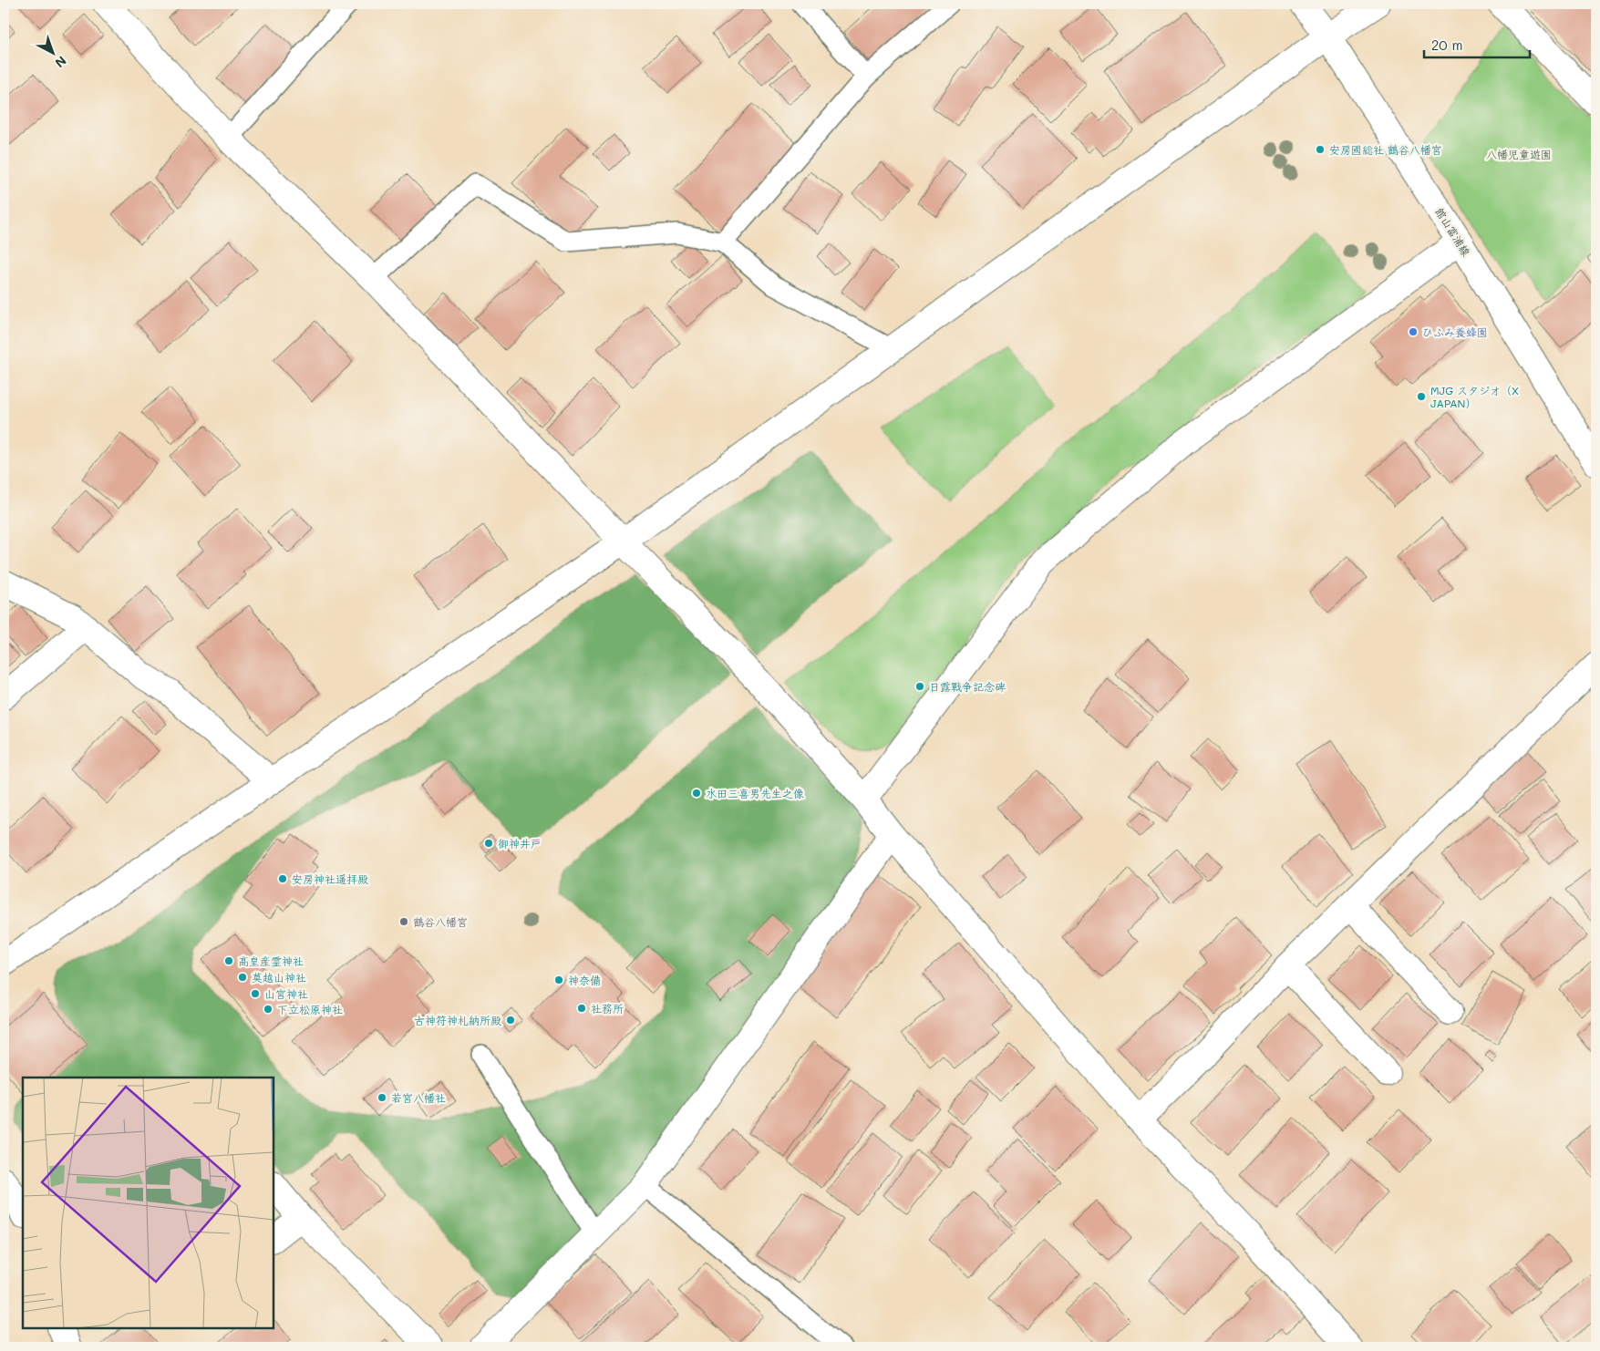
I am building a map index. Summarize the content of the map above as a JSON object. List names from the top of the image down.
{
  "streets": {
    "street": ["館山富浦線"]
  },
  "parks": ["八幡児童遊園"],
  "places": [
    "安房國総社 鶴谷八幡宮",
    "ひふみ養蜂園",
    "MJG スタジオ（X JAPAN）",
    "日露戰争記念碑",
    "水田三喜男先生之像",
    "御神井戸",
    "安房神社遥拝殿",
    "鶴谷八幡宮",
    "髙皇産霊神社",
    "莫越山神社",
    "神奈備",
    "山宮神社",
    "社務所",
    "下立松原神社",
    "古神符神札納所殿",
    "若宮八幡社"
  ],
  "scale_bar": "20 m",
  "north": "bottom right"
}
